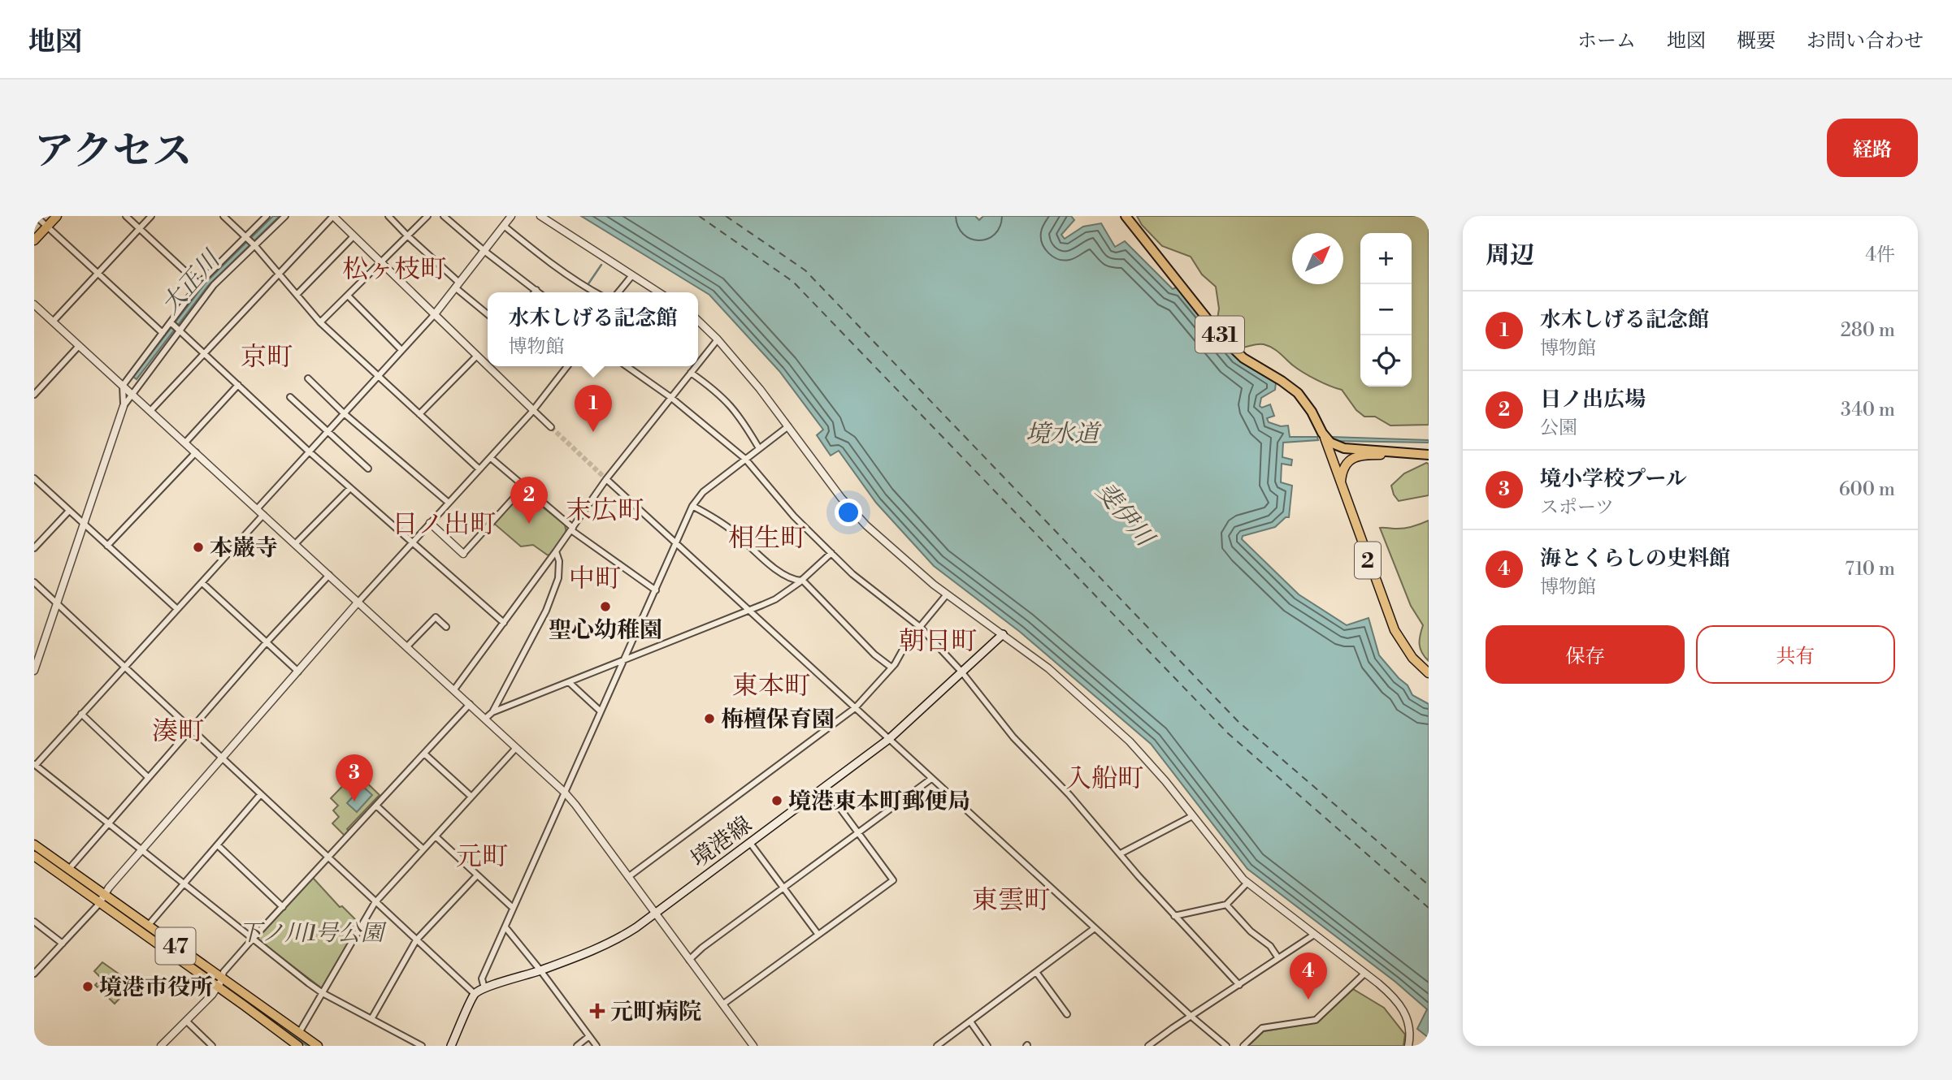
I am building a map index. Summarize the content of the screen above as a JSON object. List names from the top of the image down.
{
  "streets": {
    "highway": ["431"],
    "main road": ["2", "境港線", "47"]
  },
  "crossings": [
    ["431", "2"]
  ],
  "districts": [
    "松ヶ枝町",
    "京町",
    "末広町",
    "日ノ出町",
    "相生町",
    "中町",
    "朝日町",
    "東本町",
    "湊町",
    "入船町",
    "元町",
    "東雲町"
  ],
  "water": ["大正川", "境水道", "斐伊川"],
  "parks": ["下ノ川1号公園"],
  "places": {
    "other": [
      "本巌寺",
      "聖心幼稚園",
      "栴檀保育園",
      "境港東本町郵便局",
      "境港市役所"
    ],
    "health": ["元町病院"]
  },
  "north": "top right",
  "page": {
    "header": "地図",
    "nav": [
      "ホーム",
      "地図",
      "概要",
      "お問い合わせ"
    ],
    "title": "アクセス",
    "buttons": [
      "経路",
      ["保存", "共有"]
    ],
    "heading": ["周辺", "4件"],
    "map_buttons": ["+", "−"],
    "list": [
      {
        "mark": "1",
        "name": "水木しげる記念館",
        "note": "博物館",
        "value": "280 m"
      },
      {
        "mark": "2",
        "name": "日ノ出広場",
        "note": "公園",
        "value": "340 m"
      },
      {
        "mark": "3",
        "name": "境小学校プール",
        "note": "スポーツ",
        "value": "600 m"
      },
      {
        "mark": "4",
        "name": "海とくらしの史料館",
        "note": "博物館",
        "value": "710 m"
      }
    ],
    "popup": ["水木しげる記念館", "博物館"],
    "pins": [
      "1",
      "2",
      "3",
      "4"
    ]
  }
}
